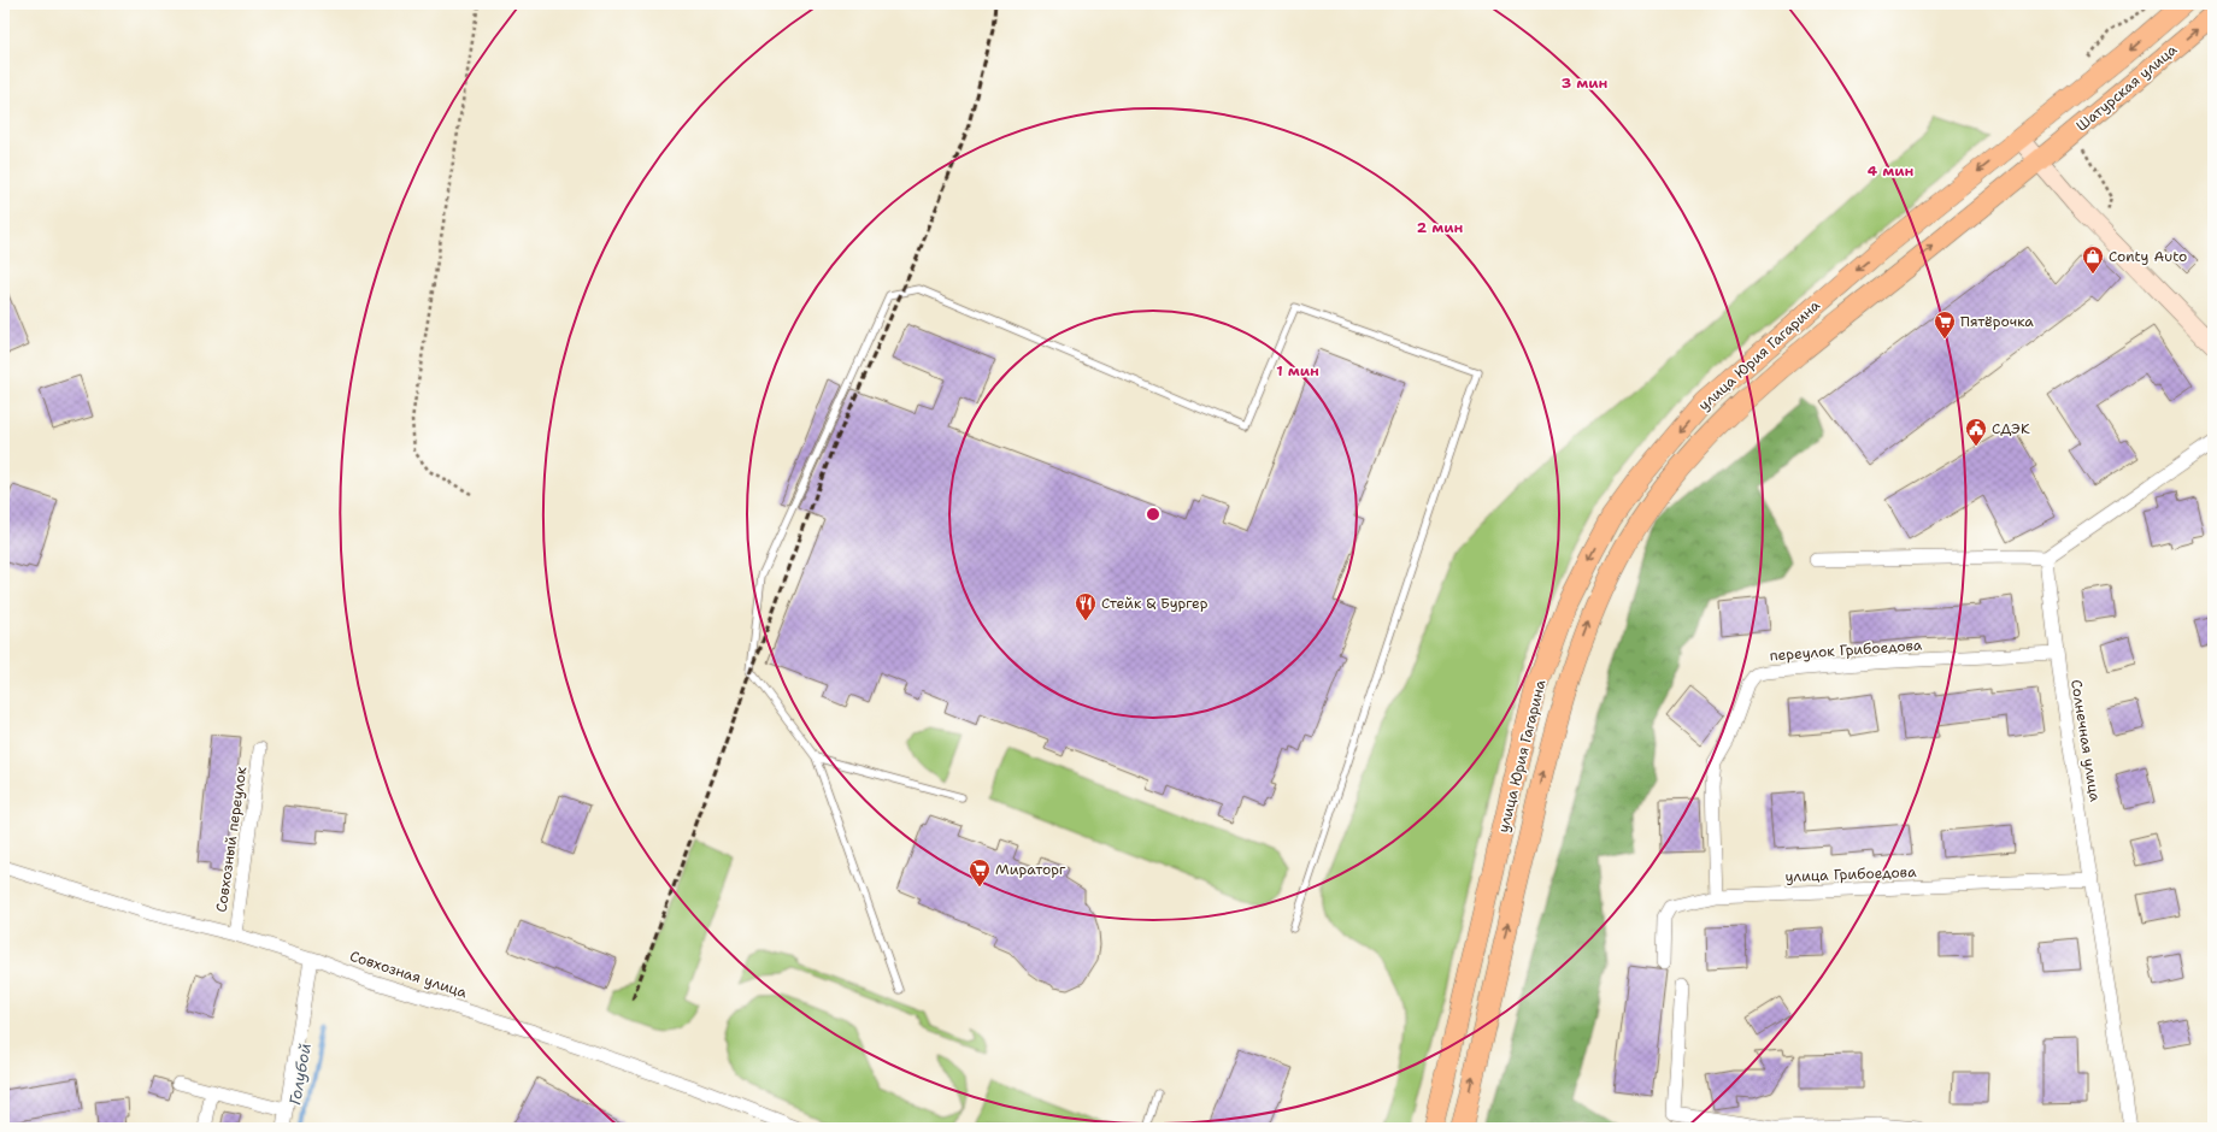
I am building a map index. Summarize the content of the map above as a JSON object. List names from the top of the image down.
{
  "streets": {
    "main road": ["Шатурская улица", "улица Юрия Гагарина"],
    "street": [
      "переулок Грибоедова",
      "Солнечная улица",
      "Совхозный переулок",
      "улица Грибоедова",
      "Совхозная улица"
    ]
  },
  "crossings": [
    ["Шатурская улица", "улица Юрия Гагарина"],
    ["переулок Грибоедова", "Солнечная улица"],
    ["переулок Грибоедова", "улица Грибоедова"],
    ["Солнечная улица", "улица Грибоедова"],
    ["Совхозный переулок", "Совхозная улица"]
  ],
  "water": ["Голубой"],
  "places": {
    "shop": ["Conty Auto"],
    "supermarket": ["Пятёрочка", "Мираторг"],
    "public building": ["СДЭК"],
    "restaurant": ["Стейк & Бургер"]
  },
  "rings": [
    "3 мин",
    "4 мин",
    "2 мин",
    "1 мин"
  ]
}
